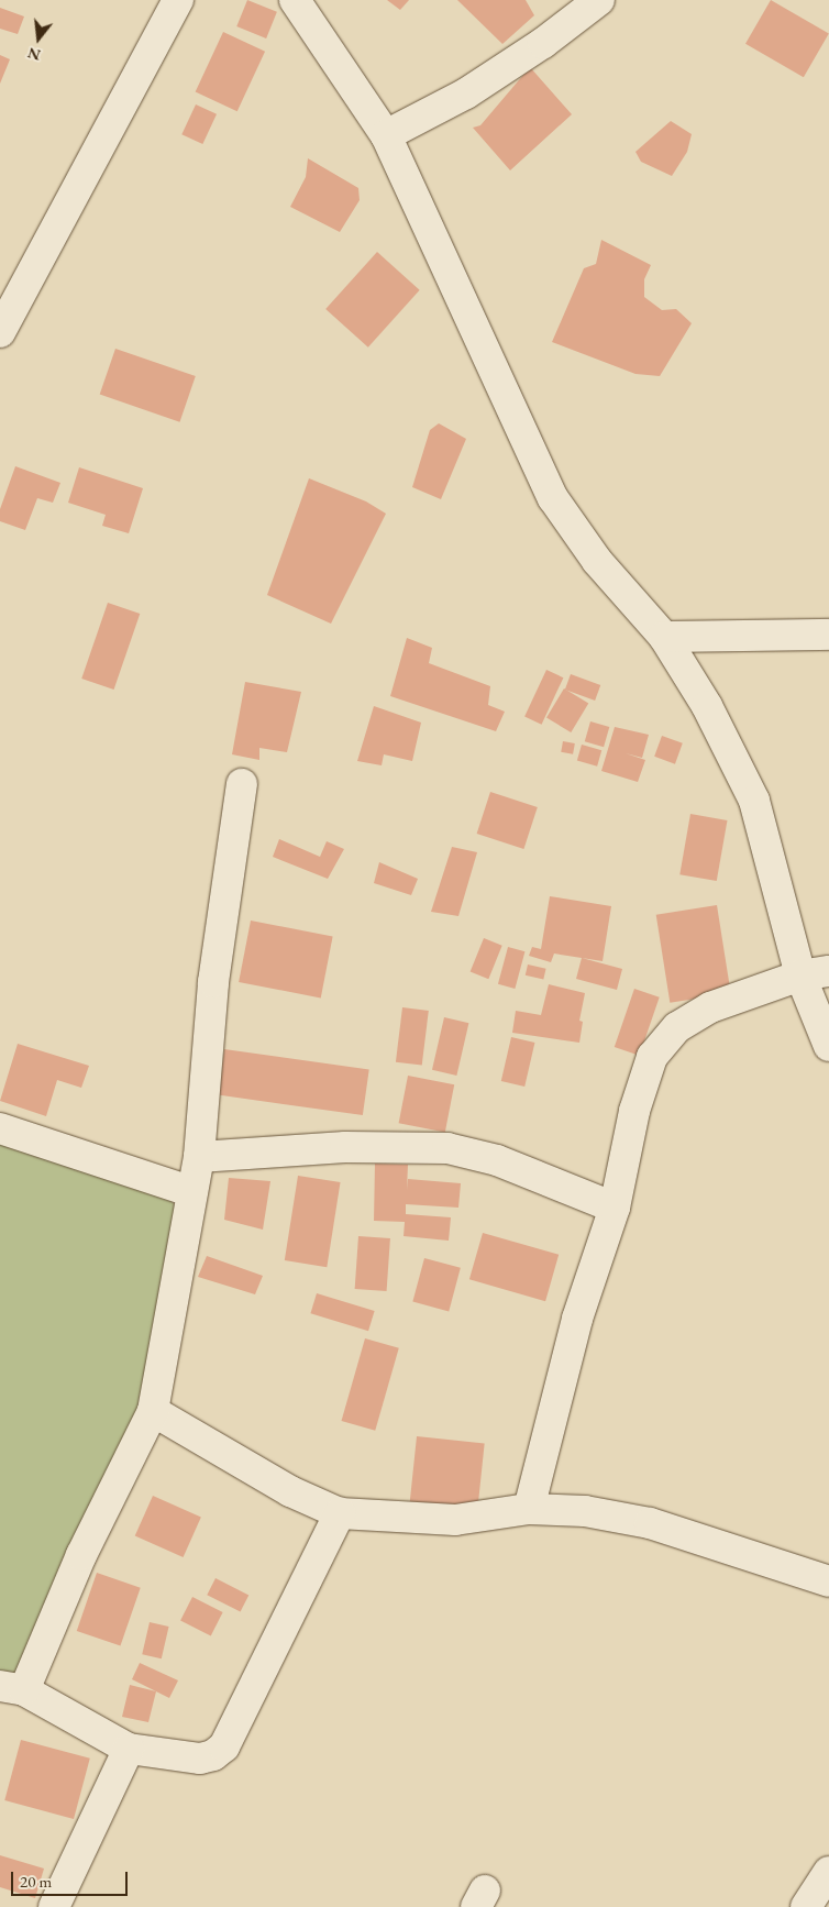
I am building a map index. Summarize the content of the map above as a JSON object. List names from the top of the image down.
{
  "scale_bar": "20 m",
  "north": "bottom"
}
